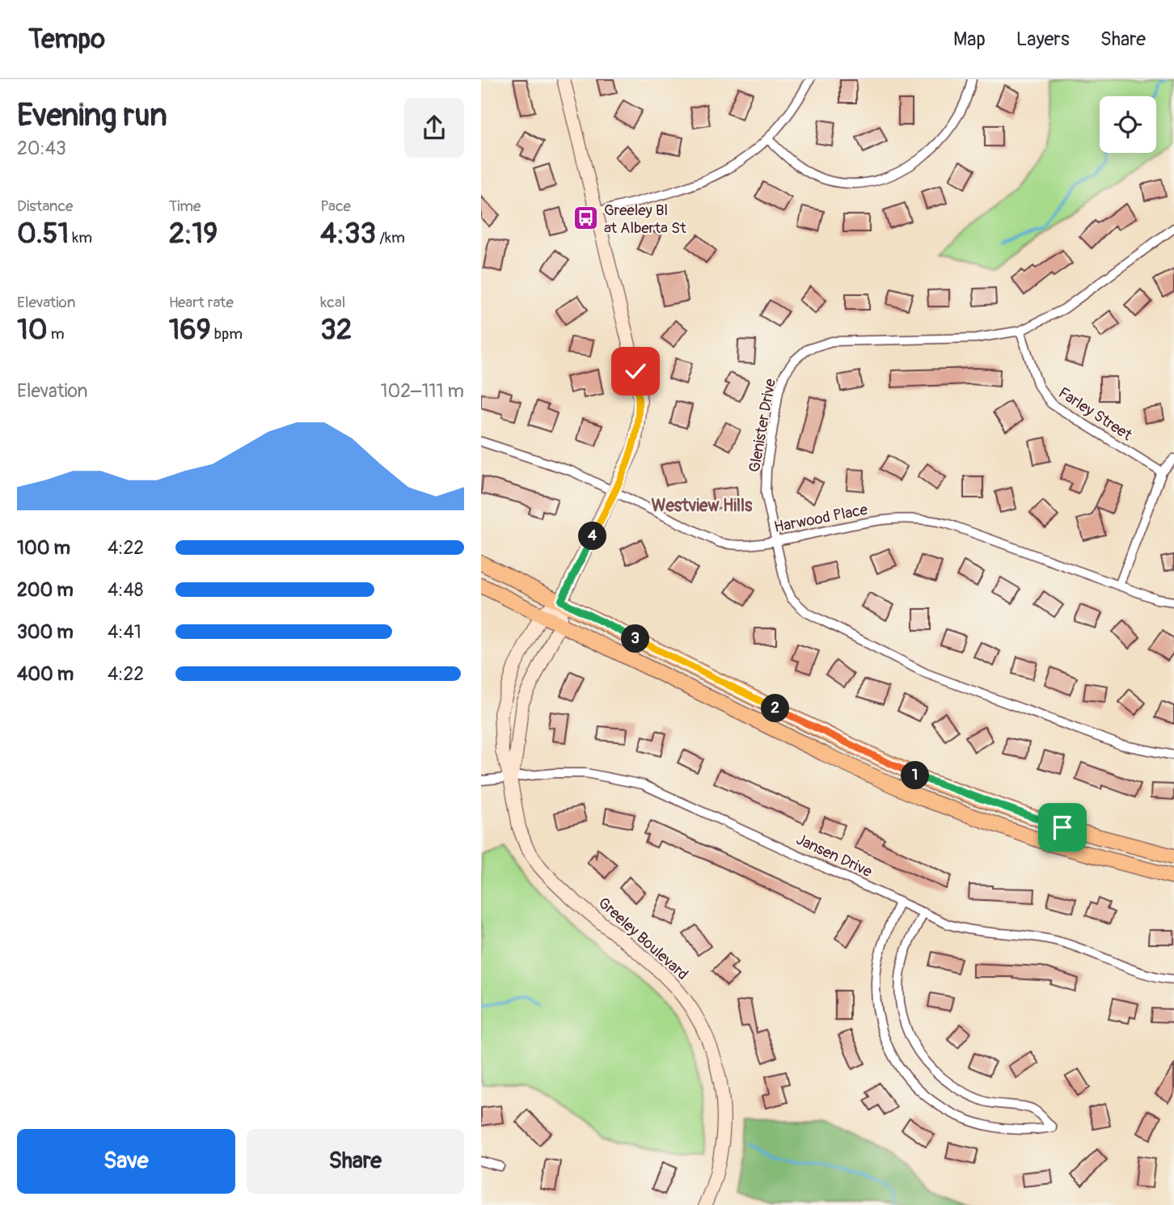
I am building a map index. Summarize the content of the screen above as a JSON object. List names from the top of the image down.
{
  "streets": {
    "street": [
      "Farley Street",
      "Glenister Drive",
      "Harwood Place",
      "Jansen Drive",
      "Greeley Boulevard"
    ]
  },
  "crossings": [
    ["Farley Street", "Glenister Drive"],
    ["Glenister Drive", "Harwood Place"],
    ["Harwood Place", "Greeley Boulevard"],
    ["Jansen Drive", "Greeley Boulevard"]
  ],
  "districts": ["Westview Hills"],
  "places": {
    "bus stop": ["Greeley Bl at Alberta St"]
  },
  "page": {
    "header": "Tempo",
    "nav": ["Map", "Layers", "Share"],
    "heading": ["Evening run", "20:43"],
    "stats": [
      ["Distance", "0.51 km"],
      ["Time", "2:19"],
      ["Pace", "4:33 /km"],
      ["Elevation", "10 m"],
      ["Heart rate", "169 bpm"],
      ["kcal", "32"]
    ],
    "chart": ["Elevation", "102–111 m"],
    "pins": [
      "4",
      "3",
      "2",
      "1"
    ],
    "list": [
      {
        "name": "100 m",
        "note": "4:22"
      },
      {
        "name": "200 m",
        "note": "4:48"
      },
      {
        "name": "300 m",
        "note": "4:41"
      },
      {
        "name": "400 m",
        "note": "4:22"
      }
    ],
    "buttons": ["Save", "Share"]
  }
}
